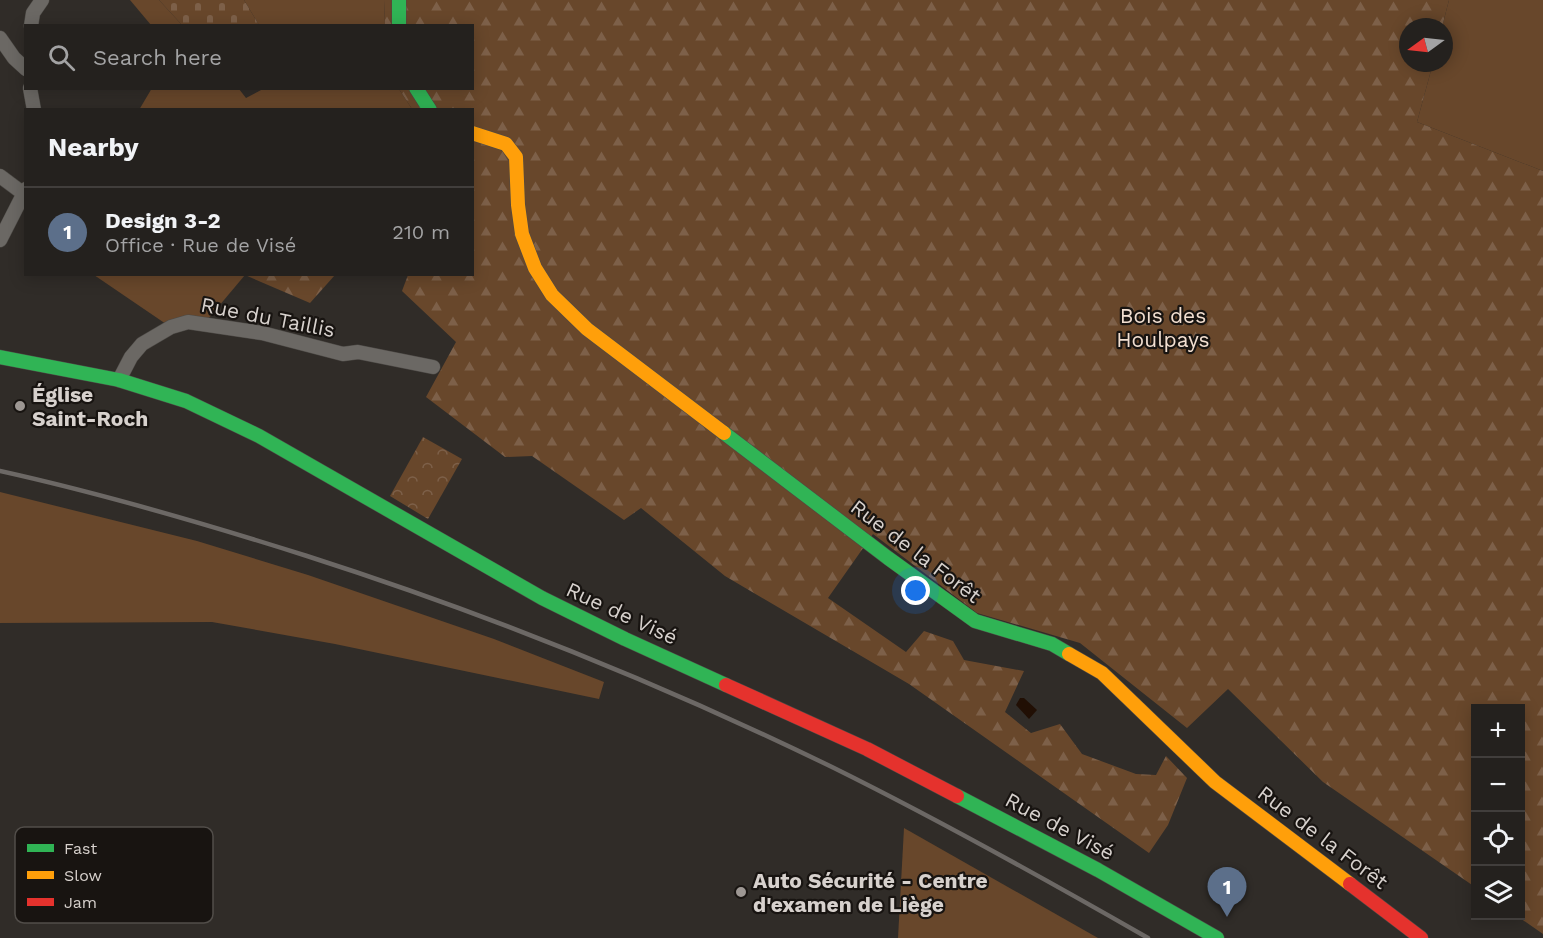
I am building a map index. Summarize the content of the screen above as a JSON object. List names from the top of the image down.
{
  "streets": {
    "street": ["Rue du Taillis", "Rue de la Forêt", "Rue de Visé"]
  },
  "crossings": [
    ["Rue du Taillis", "Rue de Visé"]
  ],
  "parks": ["Bois des Houlpays"],
  "places": ["Église Saint-Roch", "Auto Sécurité - Centre d'examen de Liège"],
  "legend": ["Fast", "Slow", "Jam"],
  "north": "left",
  "page": {
    "search": "Search here",
    "heading": "Nearby",
    "list": [
      {
        "mark": "1",
        "name": "Design 3-2",
        "note": "Office · Rue de Visé",
        "value": "210 m"
      }
    ],
    "map_buttons": ["+", "−"],
    "pins": "1"
  }
}
